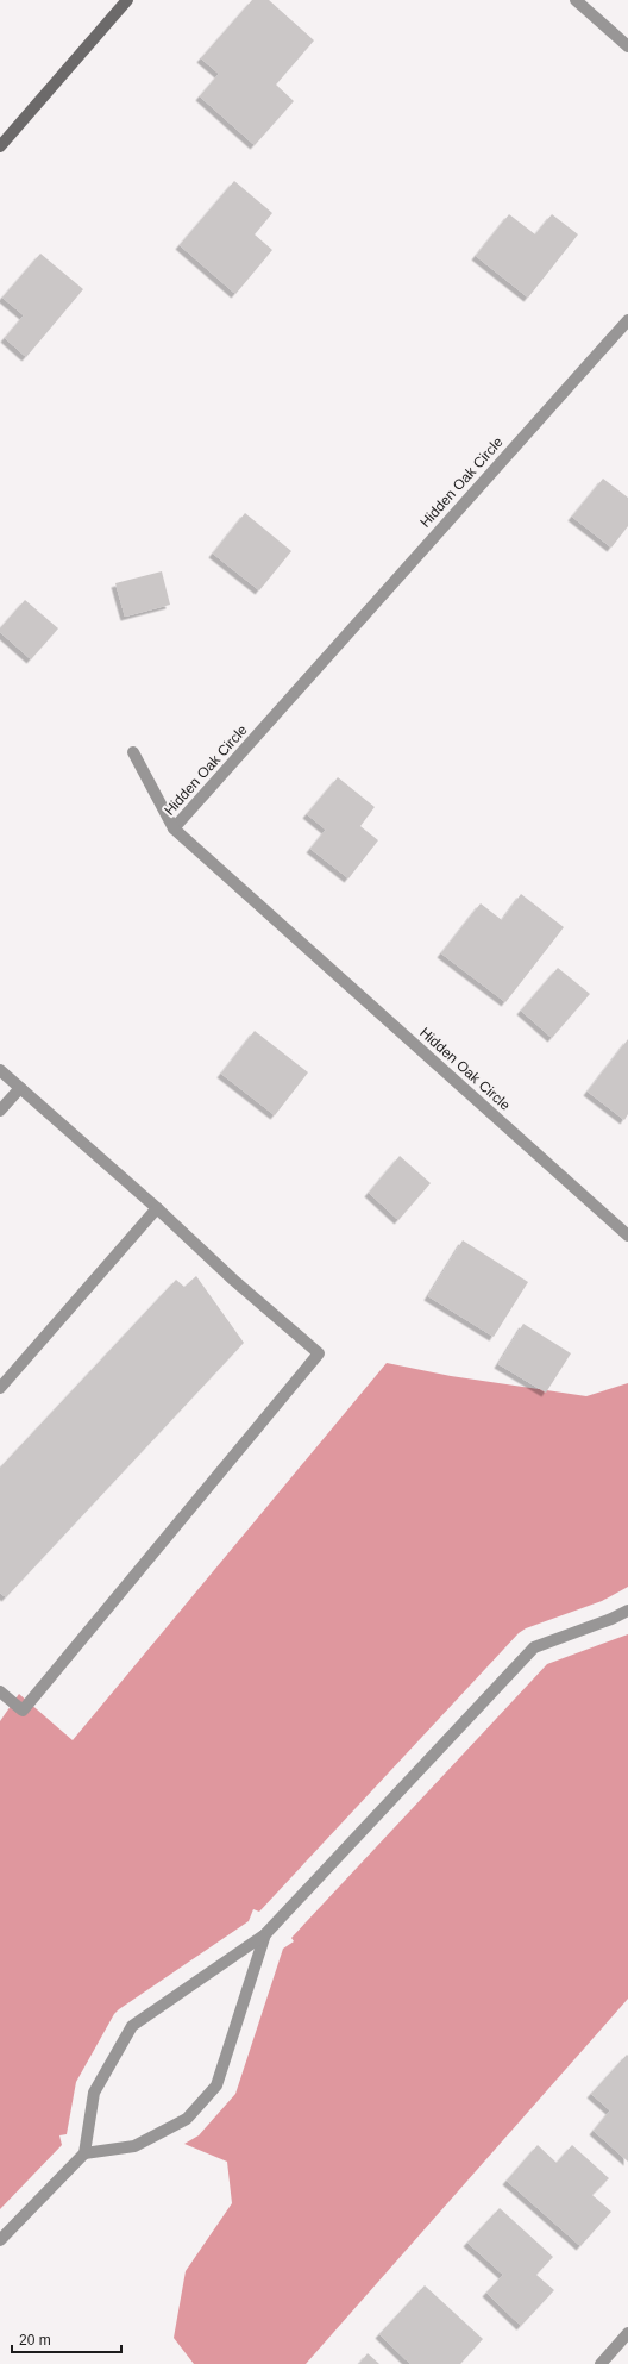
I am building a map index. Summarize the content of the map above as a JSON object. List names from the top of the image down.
{
  "streets": {
    "street": ["Hidden Oak Circle"]
  },
  "scale_bar": "20 m"
}
